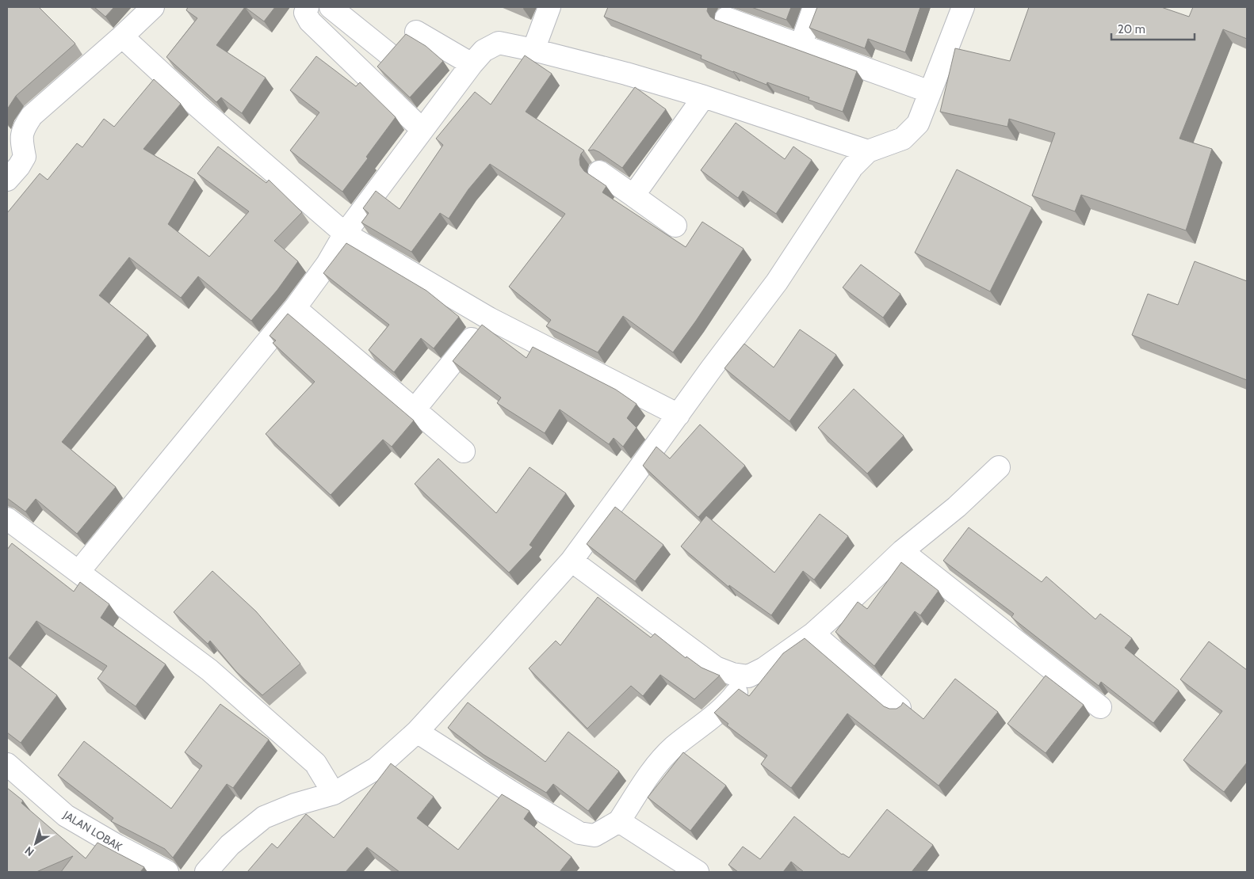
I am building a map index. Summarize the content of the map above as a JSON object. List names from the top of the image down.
{
  "streets": {
    "street": ["JALAN LOBAK"]
  },
  "scale_bar": "20 m",
  "north": "bottom left"
}
